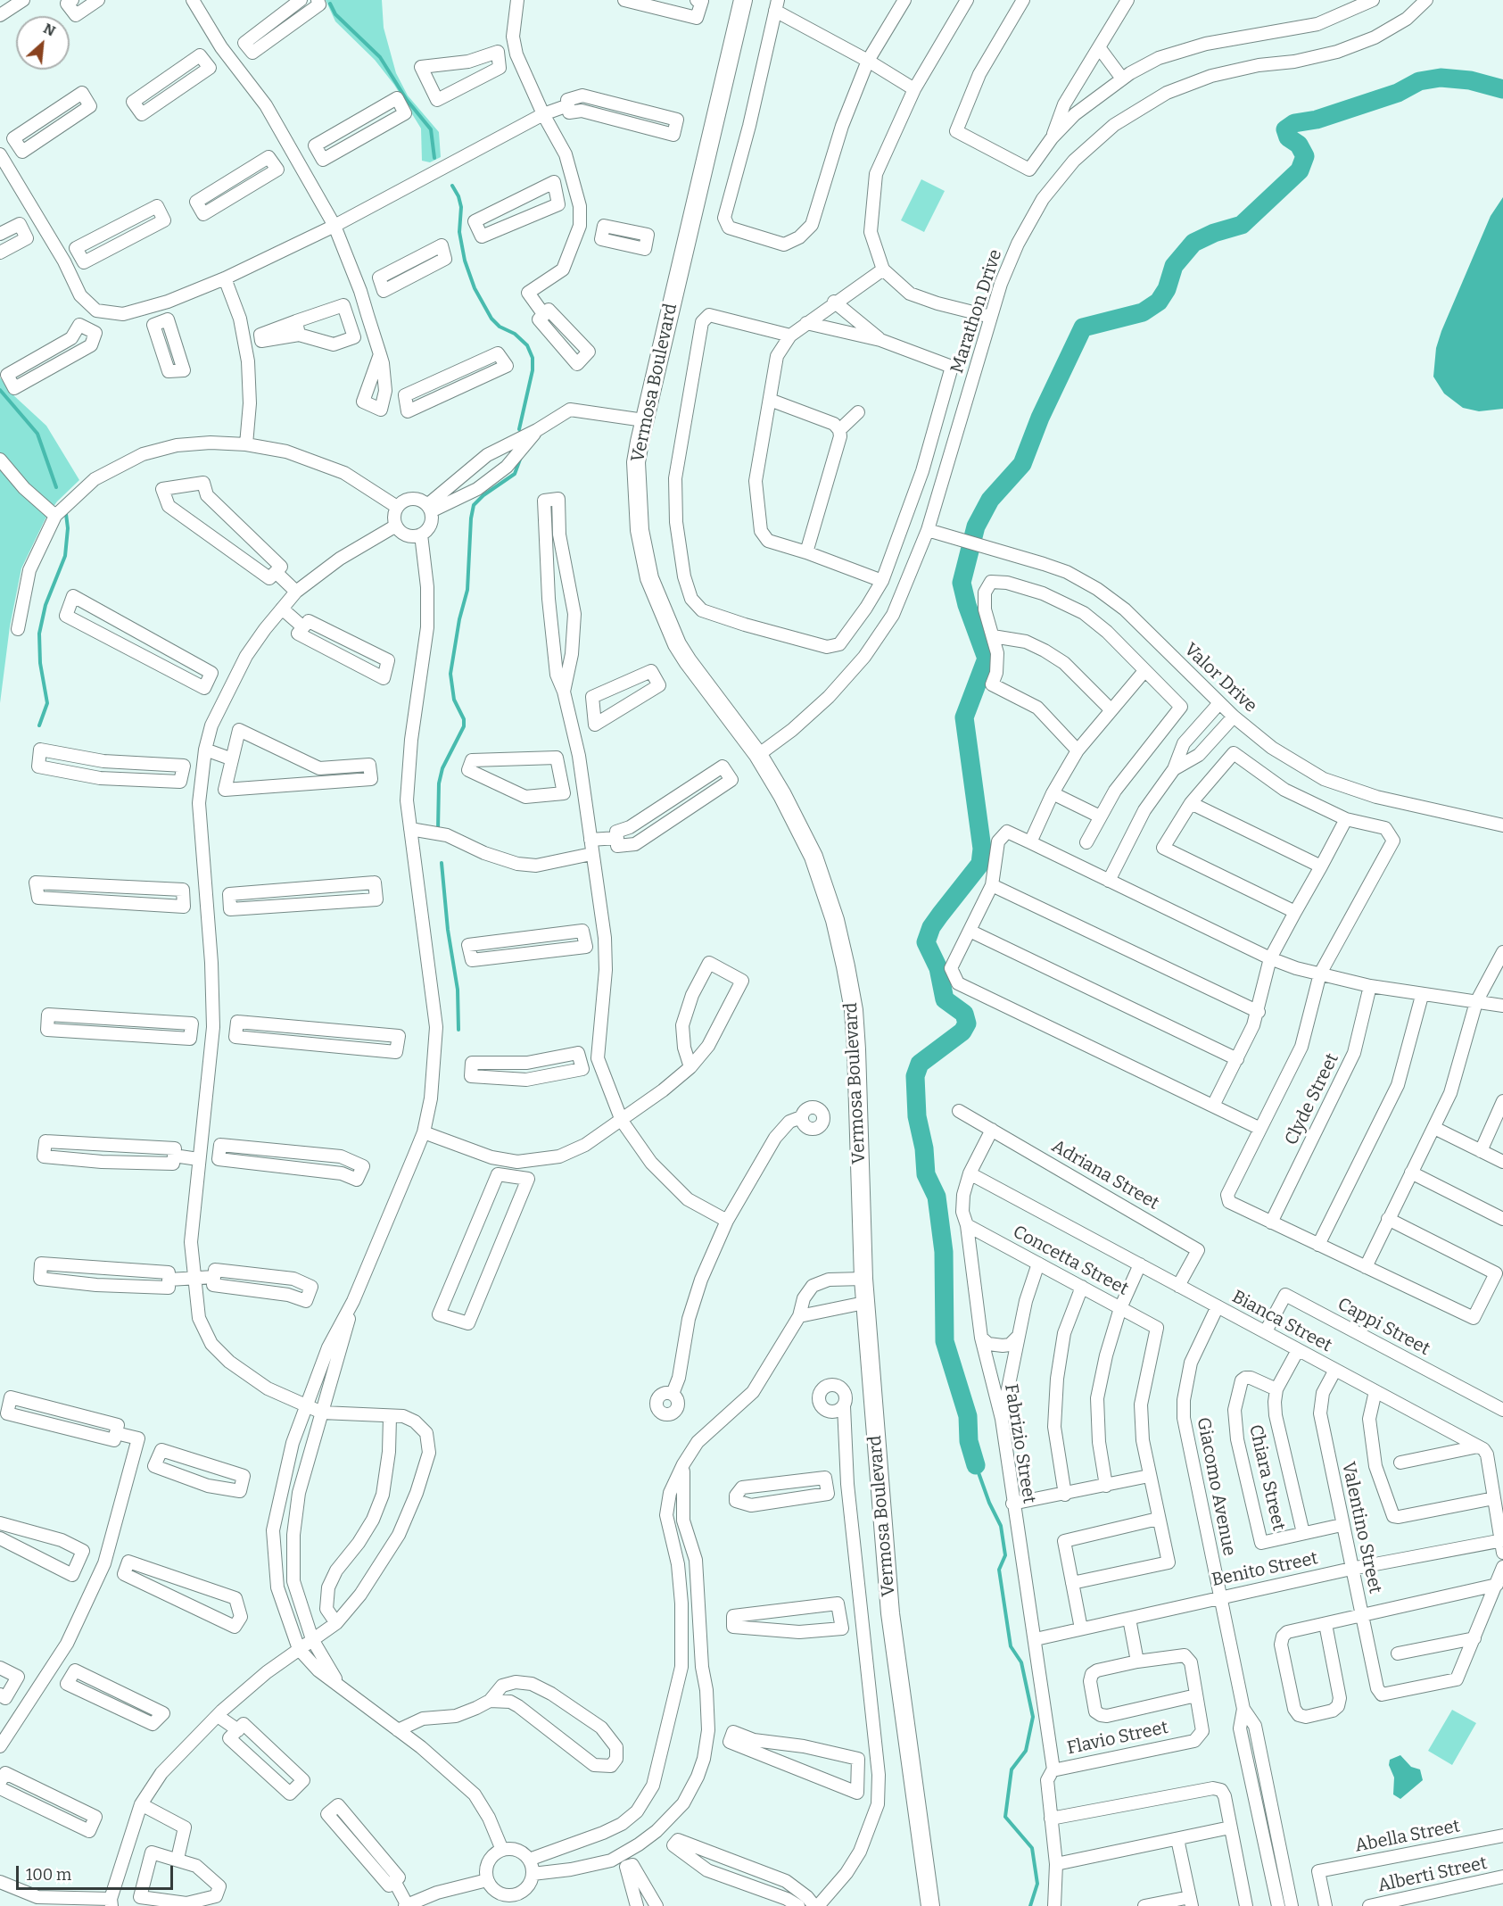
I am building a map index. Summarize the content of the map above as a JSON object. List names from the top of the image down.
{
  "streets": {
    "main road": ["Vermosa Boulevard"],
    "street": [
      "Marathon Drive",
      "Valor Drive",
      "Clyde Street",
      "Adriana Street",
      "Concetta Street",
      "Bianca Street",
      "Cappi Street",
      "Fabrizio Street",
      "Chiara Street",
      "Giacomo Avenue",
      "Valentino Street",
      "Benito Street",
      "Flavio Street",
      "Abella Street",
      "Alberti Street"
    ]
  },
  "crossings": [
    ["Marathon Drive", "Vermosa Boulevard"],
    ["Marathon Drive", "Valor Drive"],
    ["Adriana Street", "Bianca Street"],
    ["Adriana Street", "Fabrizio Street"],
    ["Concetta Street", "Fabrizio Street"],
    ["Bianca Street", "Cappi Street"],
    ["Bianca Street", "Fabrizio Street"],
    ["Bianca Street", "Giacomo Avenue"],
    ["Bianca Street", "Valentino Street"],
    ["Fabrizio Street", "Benito Street"],
    ["Fabrizio Street", "Flavio Street"],
    ["Chiara Street", "Valentino Street"],
    ["Giacomo Avenue", "Benito Street"],
    ["Valentino Street", "Benito Street"]
  ],
  "scale_bar": "100 m",
  "north": "top right"
}
